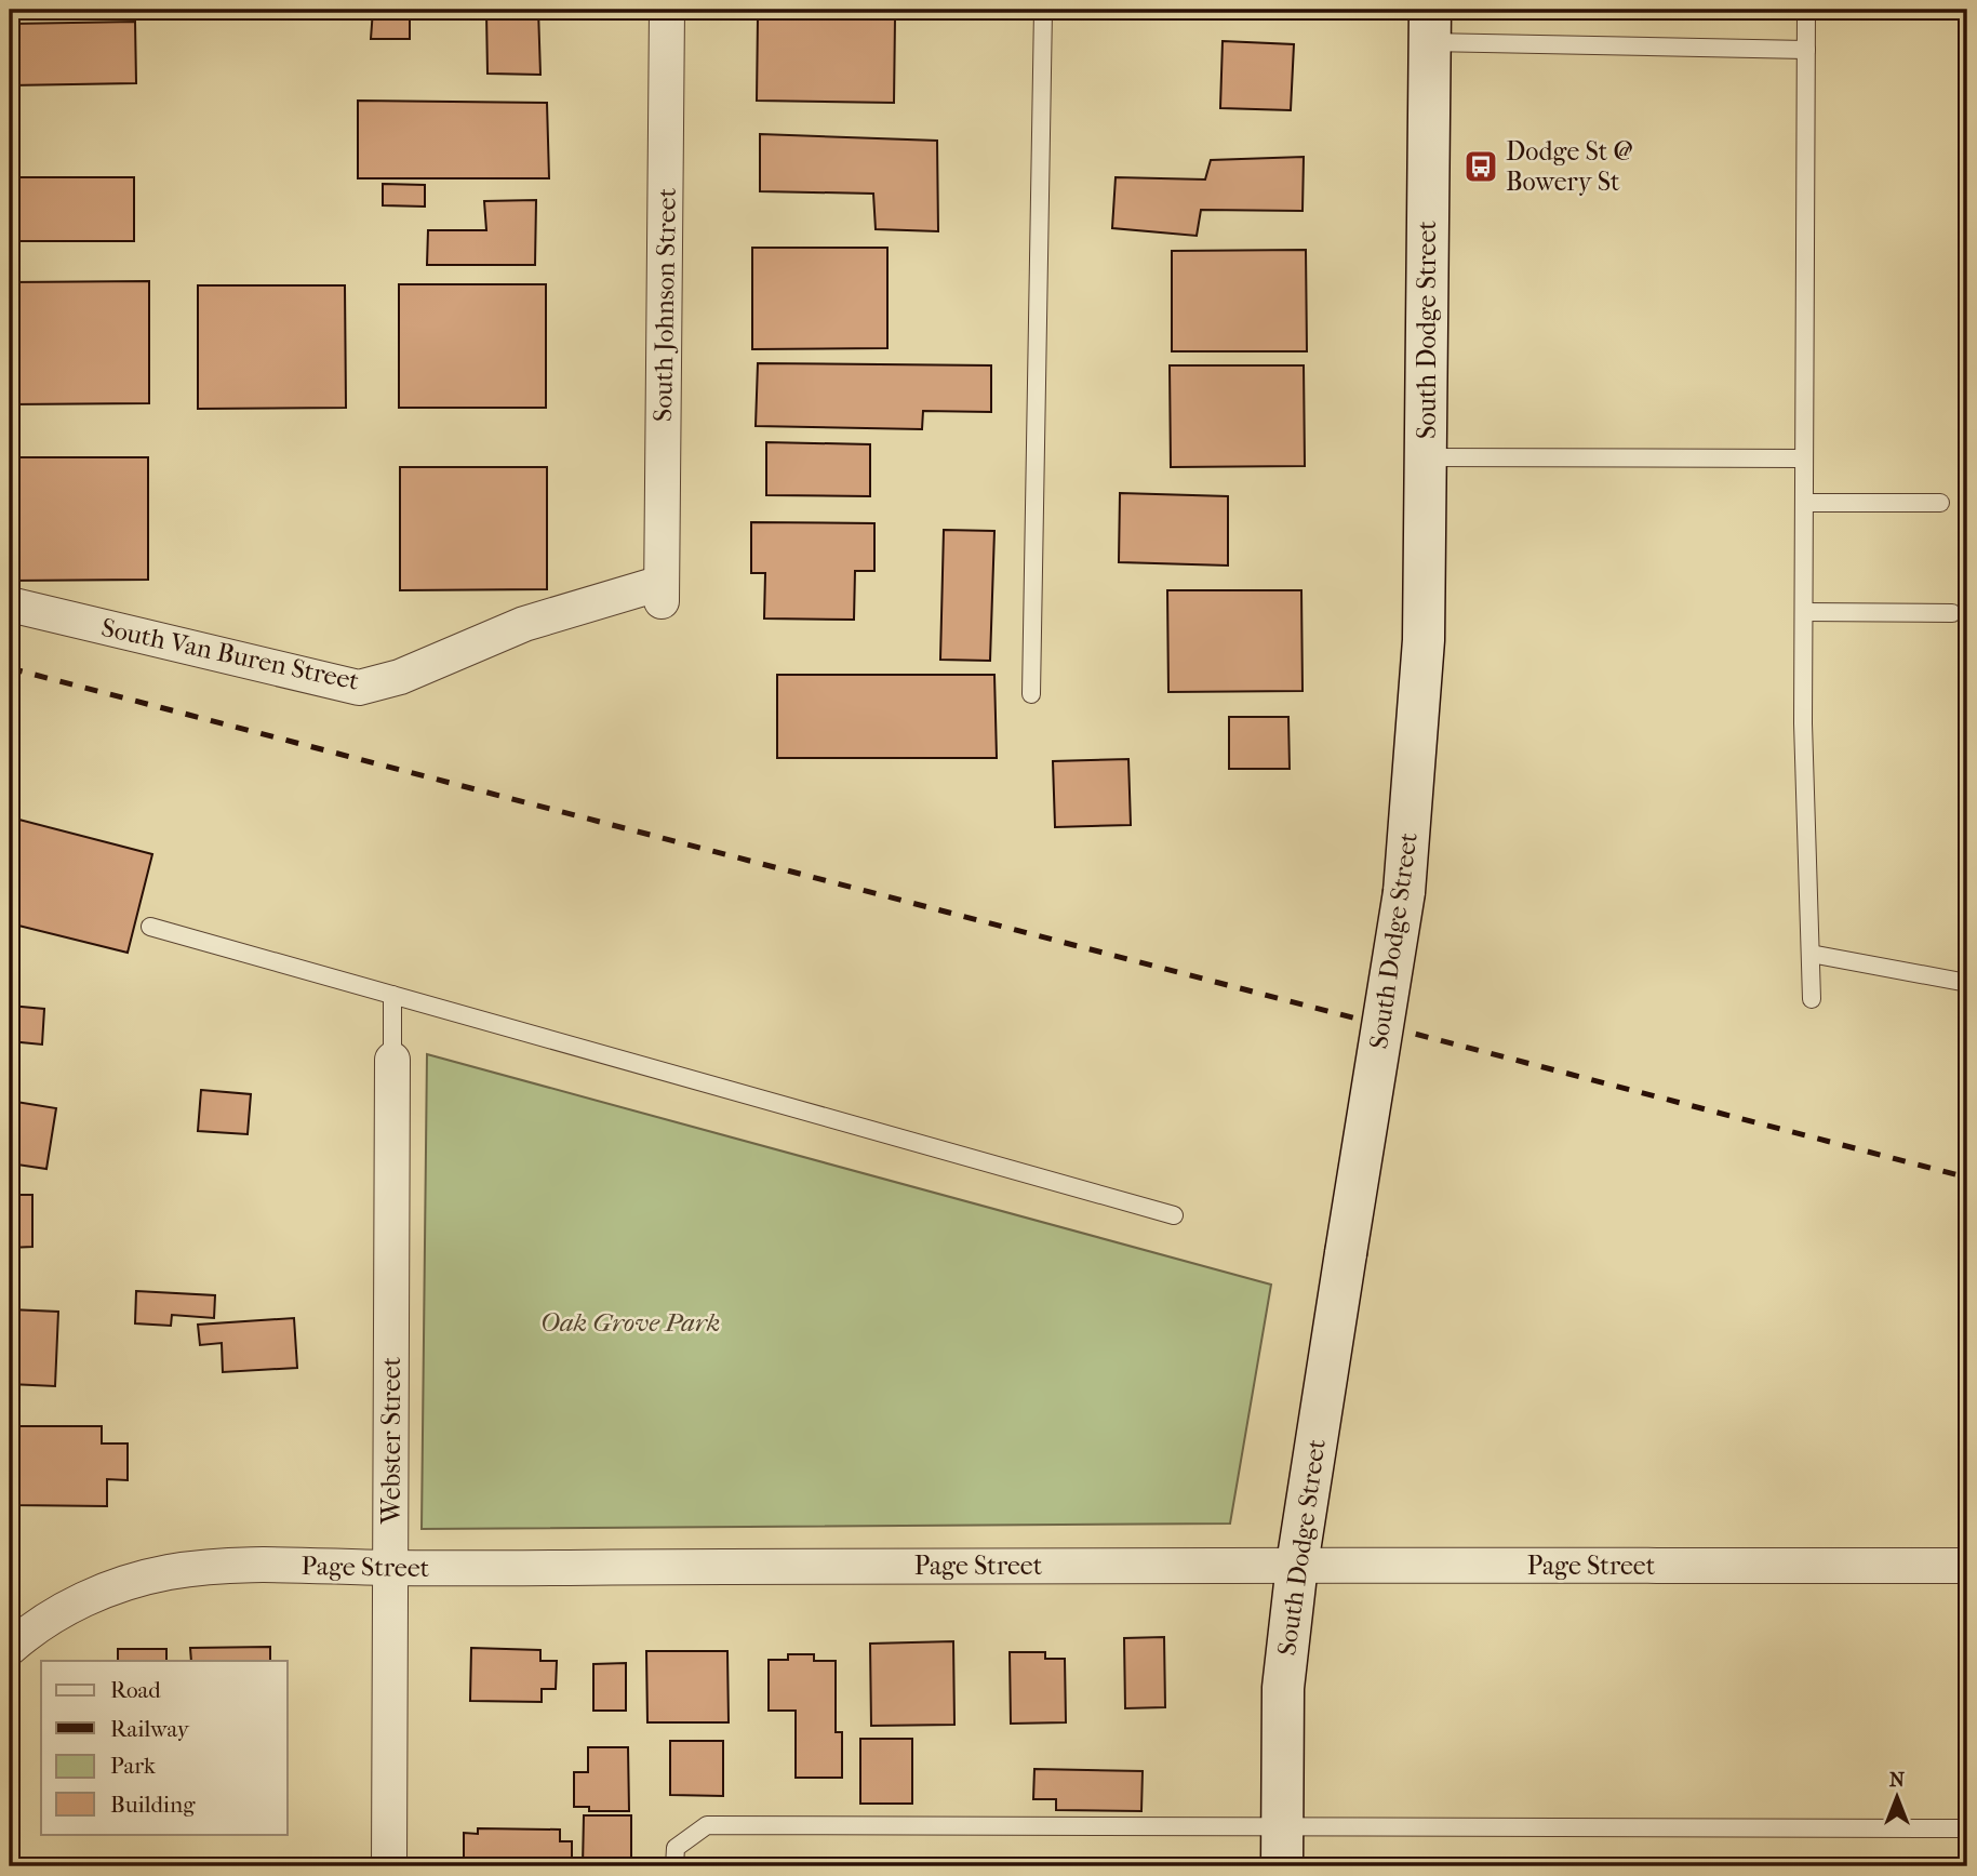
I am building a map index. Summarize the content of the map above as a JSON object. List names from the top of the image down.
{
  "streets": {
    "main road": ["South Dodge Street"],
    "street": [
      "South Johnson Street",
      "South Van Buren Street",
      "Webster Street",
      "Page Street"
    ]
  },
  "crossings": [
    ["South Johnson Street", "South Van Buren Street"],
    ["South Dodge Street", "Page Street"],
    ["Webster Street", "Page Street"]
  ],
  "parks": ["Oak Grove Park"],
  "places": {
    "bus stop": ["Dodge St @ Bowery St"]
  },
  "legend": [
    "Road",
    "Railway",
    "Park",
    "Building"
  ],
  "north": "top"
}
